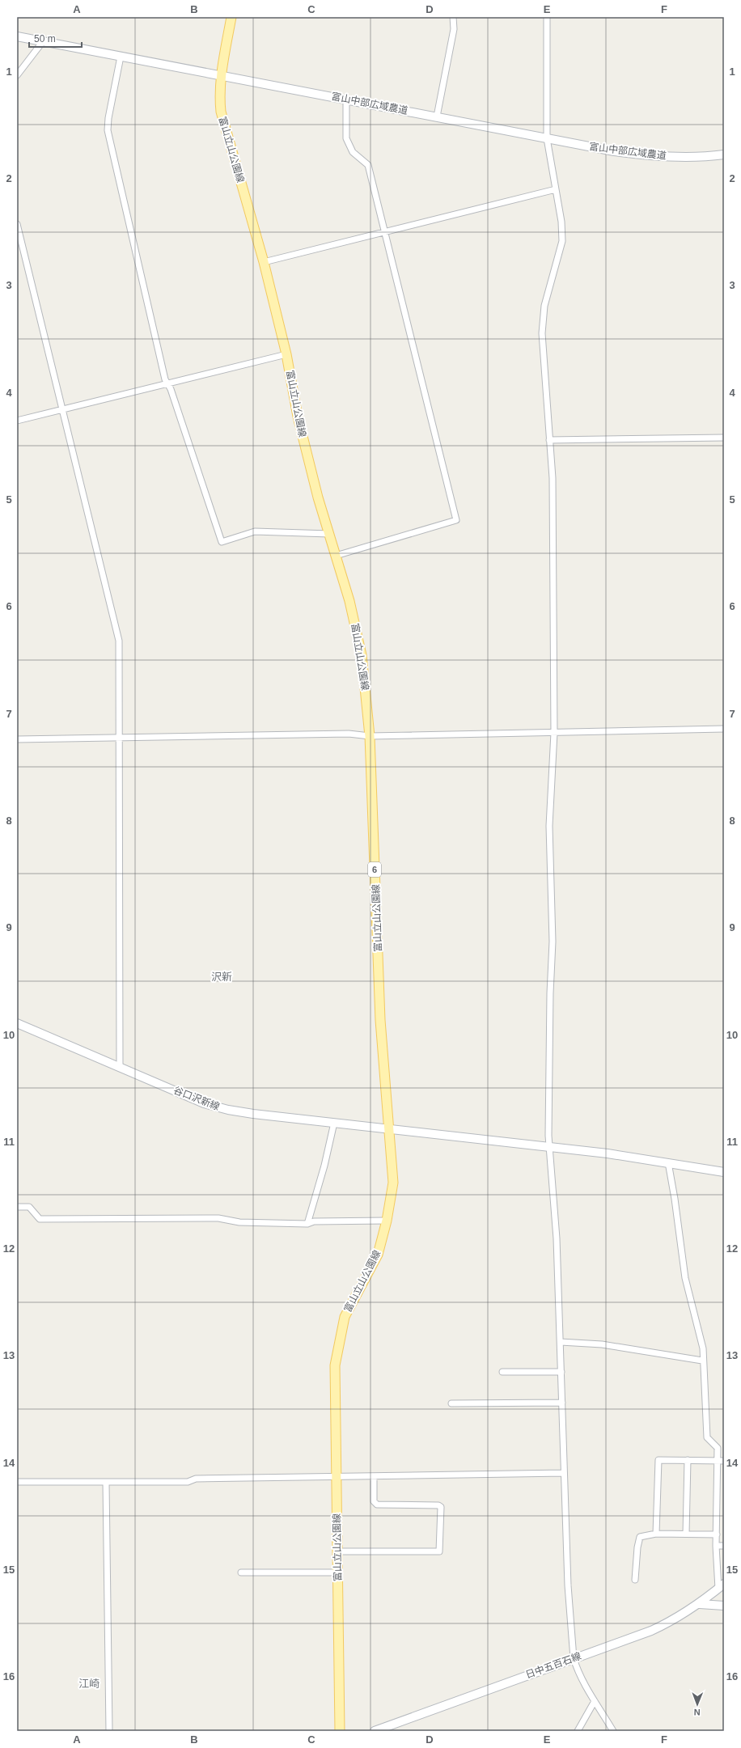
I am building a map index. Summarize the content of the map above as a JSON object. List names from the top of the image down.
{
  "streets": {
    "main road": ["富山立山公園線", "6"],
    "street": ["富山中部広域農道", "谷口沢新線", "日中五百石線"]
  },
  "crossings": [
    ["富山中部広域農道", "富山立山公園線"],
    ["富山立山公園線", "谷口沢新線"]
  ],
  "districts": ["沢新", "江崎"],
  "scale_bar": "50 m",
  "north": "bottom",
  "grid": {
    "columns": [
      "A",
      "B",
      "C",
      "D",
      "E",
      "F"
    ],
    "rows": [
      "1",
      "2",
      "3",
      "4",
      "5",
      "6",
      "7",
      "8",
      "9",
      "10",
      "11",
      "12",
      "13",
      "14",
      "15",
      "16"
    ]
  }
}
